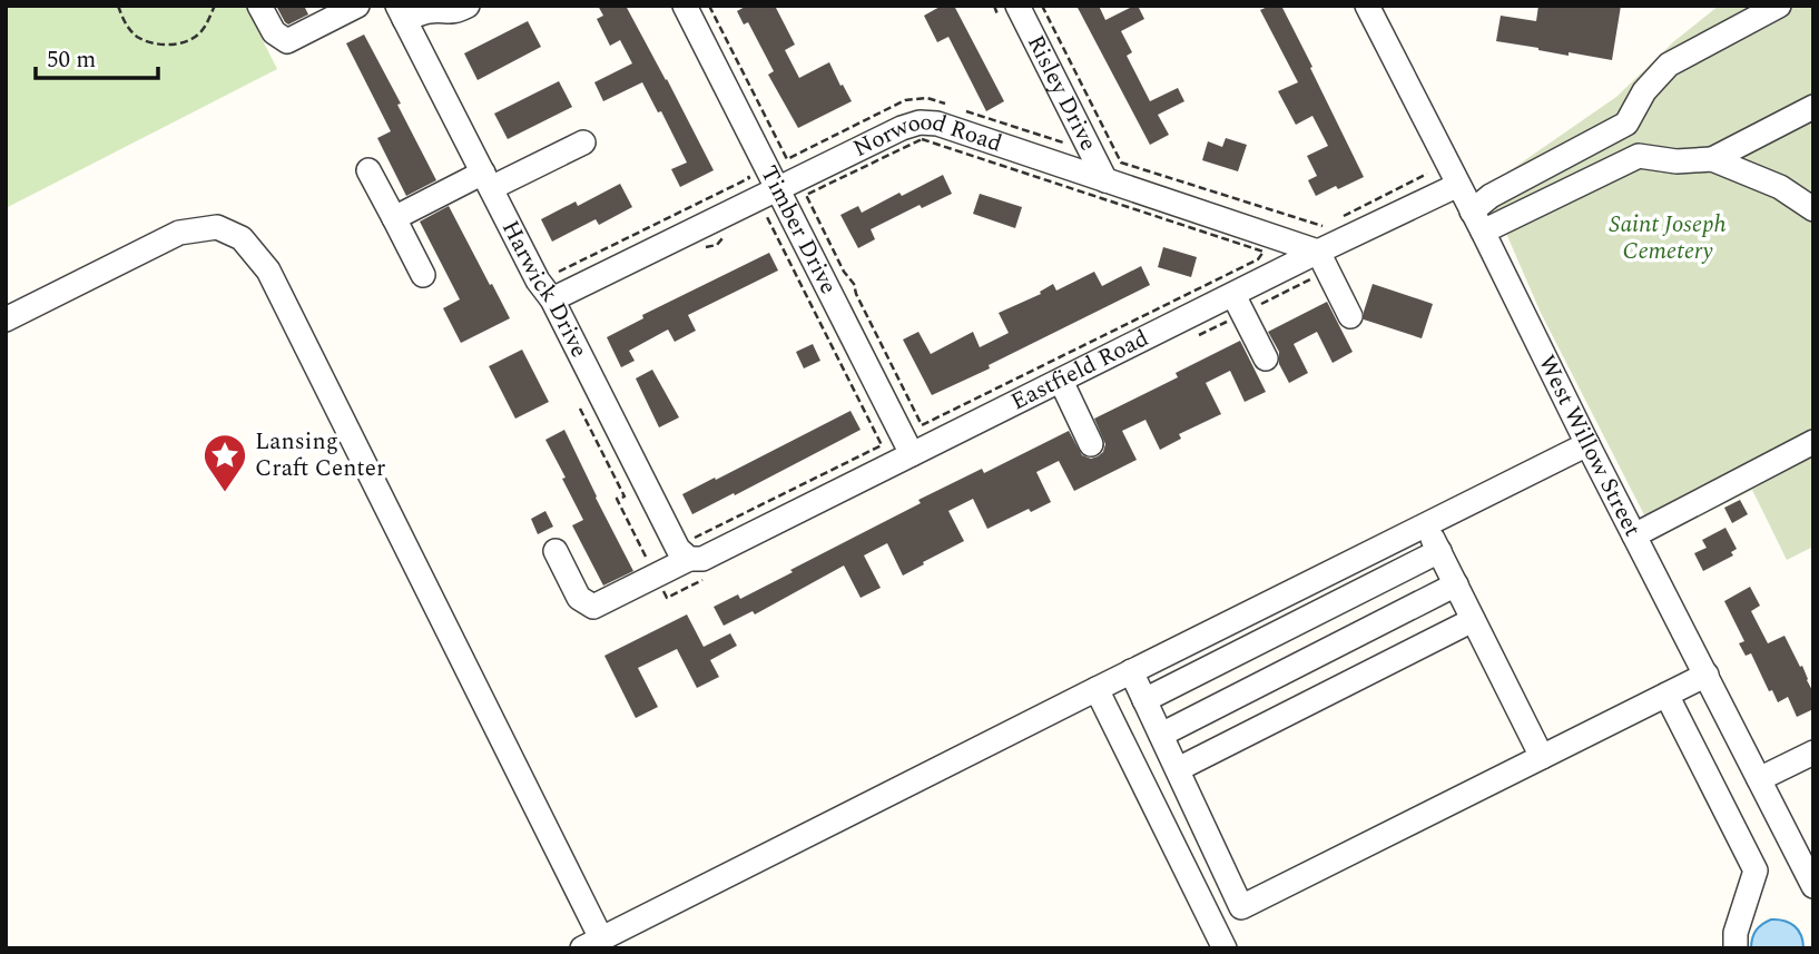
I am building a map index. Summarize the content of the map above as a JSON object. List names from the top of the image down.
{
  "streets": {
    "street": [
      "Risley Drive",
      "Norwood Road",
      "Timber Drive",
      "Harwick Drive",
      "Eastfield Road",
      "West Willow Street"
    ]
  },
  "crossings": [
    ["Risley Drive", "Norwood Road"],
    ["Norwood Road", "Timber Drive"],
    ["Norwood Road", "Harwick Drive"],
    ["Norwood Road", "Eastfield Road"],
    ["Timber Drive", "Eastfield Road"],
    ["Harwick Drive", "Eastfield Road"],
    ["Eastfield Road", "West Willow Street"]
  ],
  "parks": ["Saint Joseph Cemetery"],
  "places": {
    "place": ["Lansing Craft Center"]
  },
  "scale_bar": "50 m"
}
